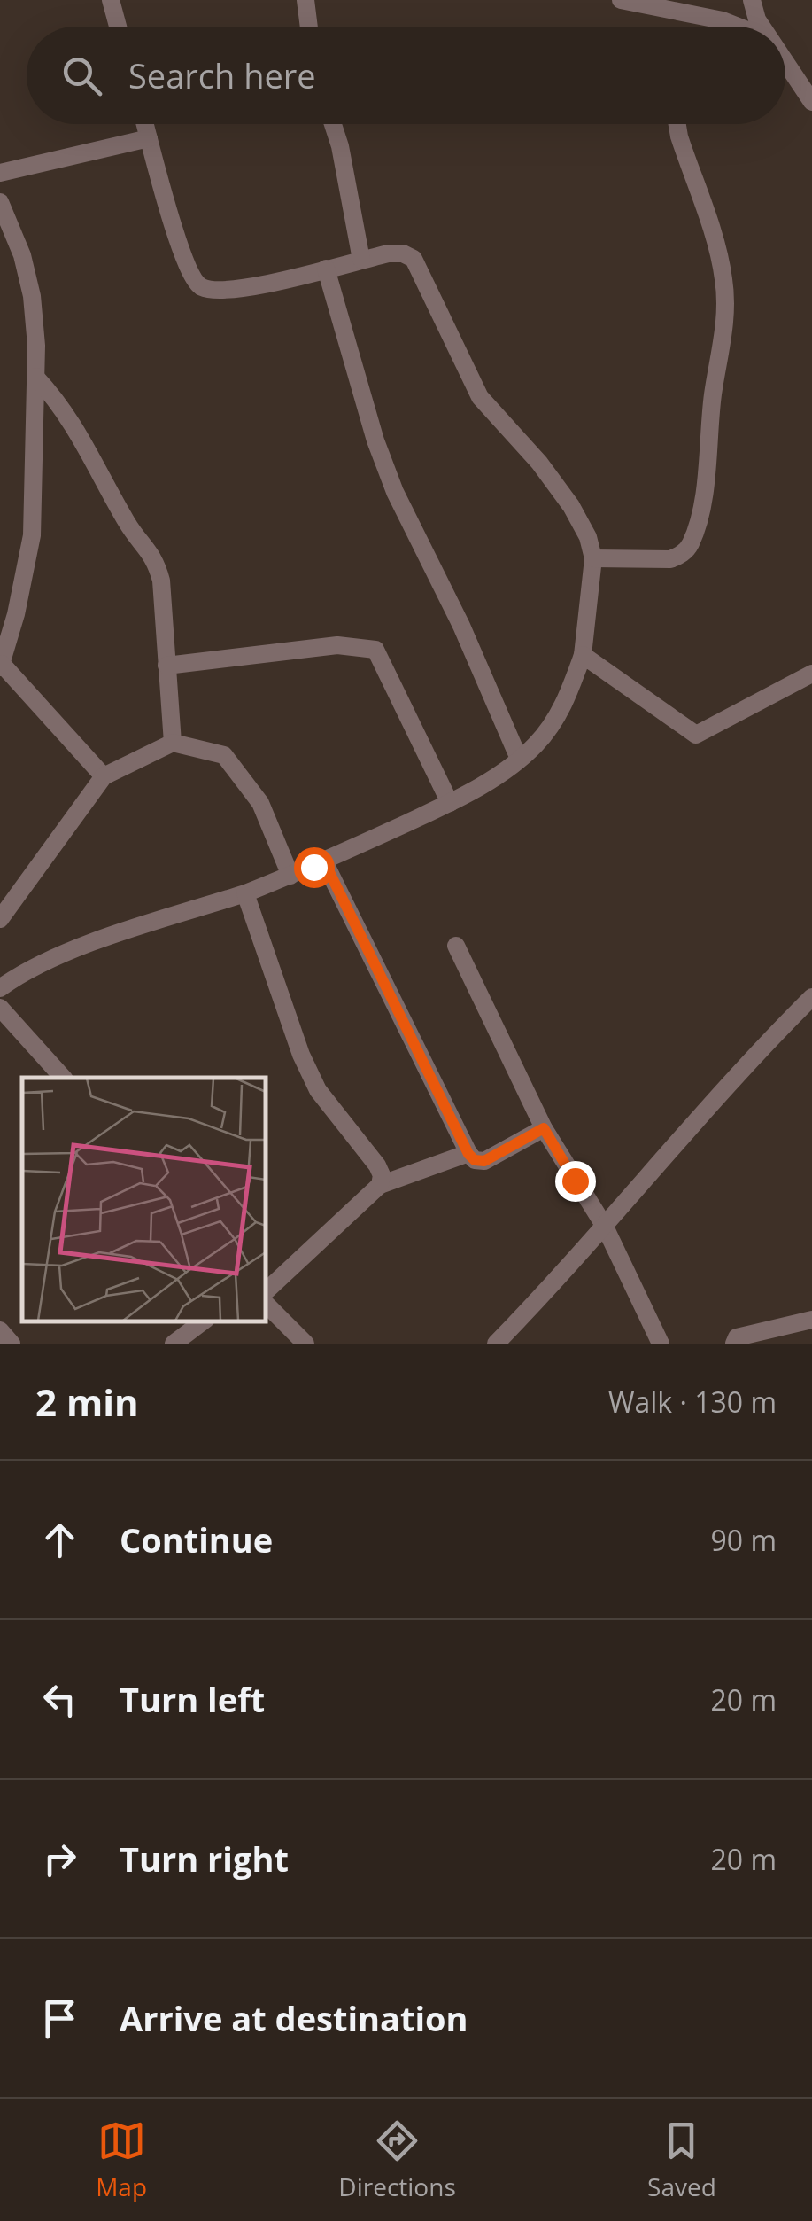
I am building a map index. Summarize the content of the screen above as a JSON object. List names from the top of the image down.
{
  "page": {
    "search": "Search here",
    "heading": ["2 min", "Walk · 130 m"],
    "list": [
      ["Continue", "90 m"],
      ["Turn left", "20 m"],
      ["Turn right", "20 m"],
      "Arrive at destination"
    ],
    "nav": ["Map", "Directions", "Saved"]
  }
}
